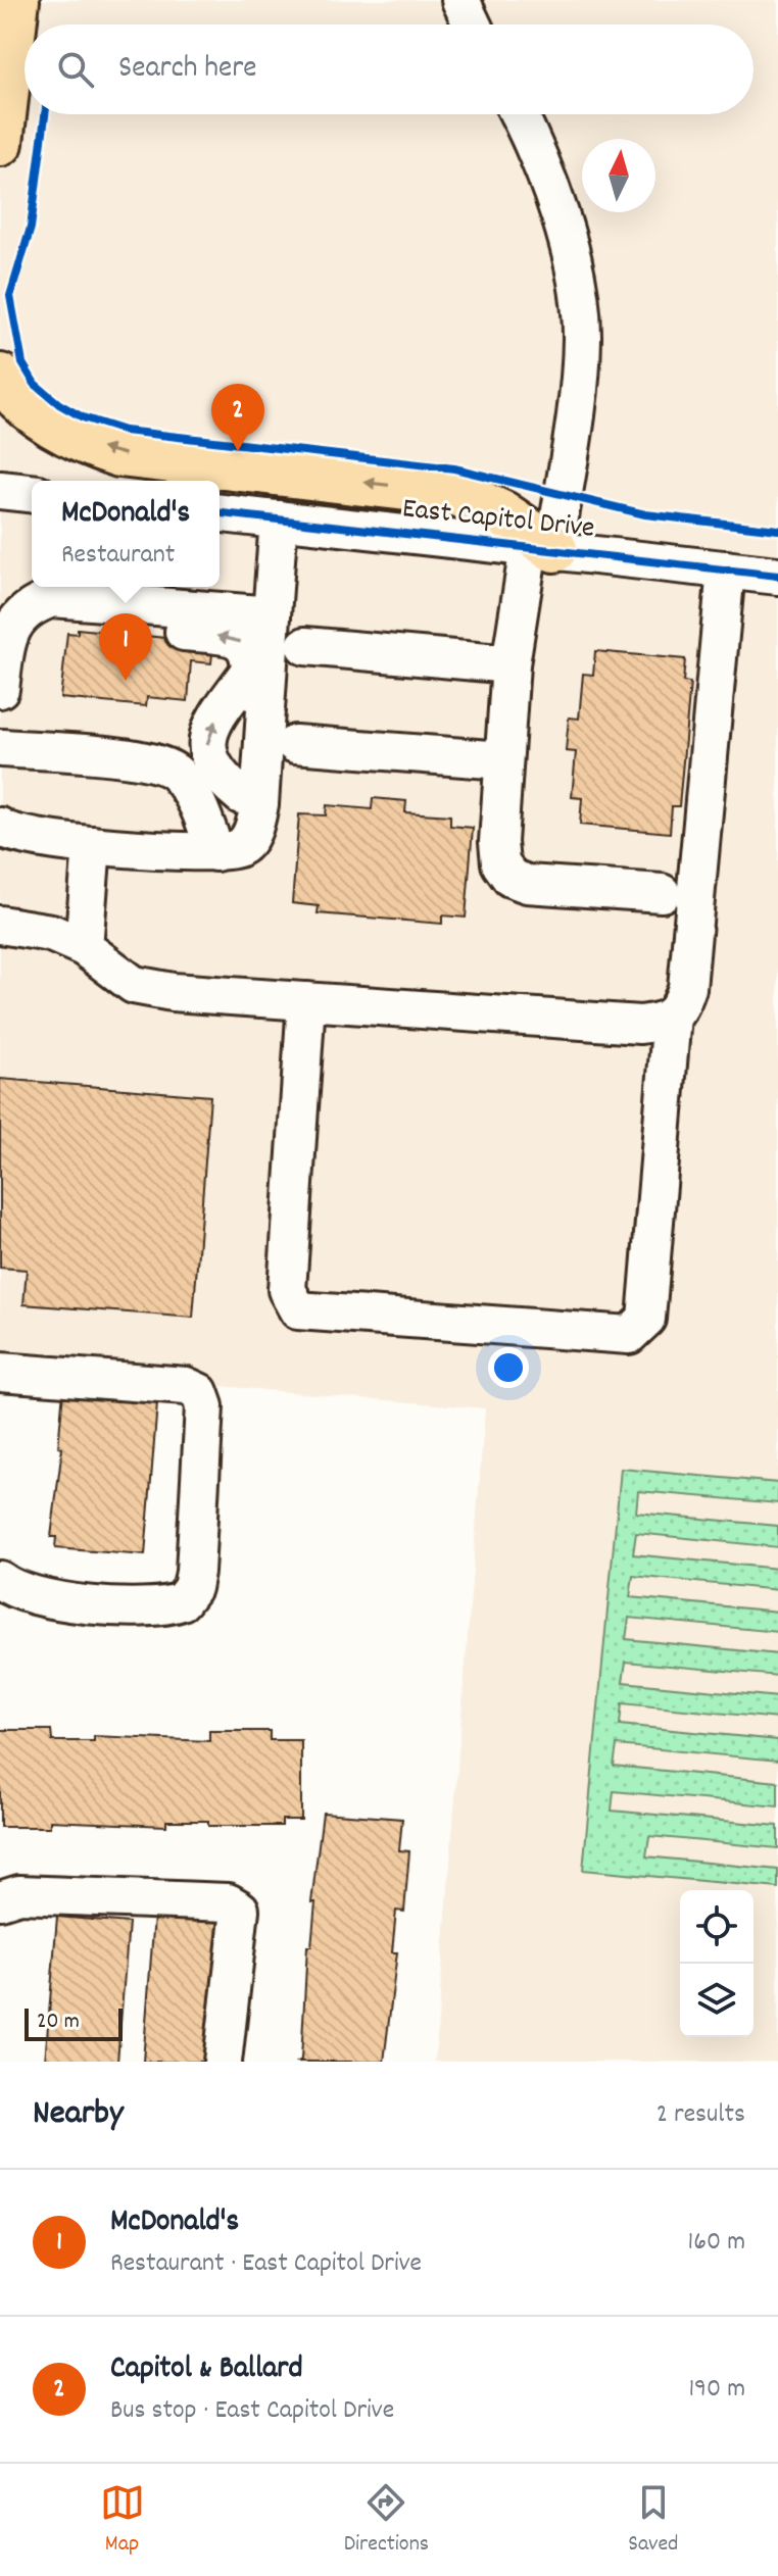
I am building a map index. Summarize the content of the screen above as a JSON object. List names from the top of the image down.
{
  "streets": {
    "street": ["East Capitol Drive"]
  },
  "scale_bar": "20 m",
  "north": "top",
  "page": {
    "search": "Search here",
    "pins": ["2", "1"],
    "popup": ["McDonald's", "Restaurant"],
    "scale": "20 m",
    "heading": ["Nearby", "2 results"],
    "list": [
      {
        "mark": "1",
        "name": "McDonald's",
        "note": "Restaurant · East Capitol Drive",
        "value": "160 m"
      },
      {
        "mark": "2",
        "name": "Capitol & Ballard",
        "note": "Bus stop · East Capitol Drive",
        "value": "190 m"
      }
    ],
    "nav": ["Map", "Directions", "Saved"]
  }
}
